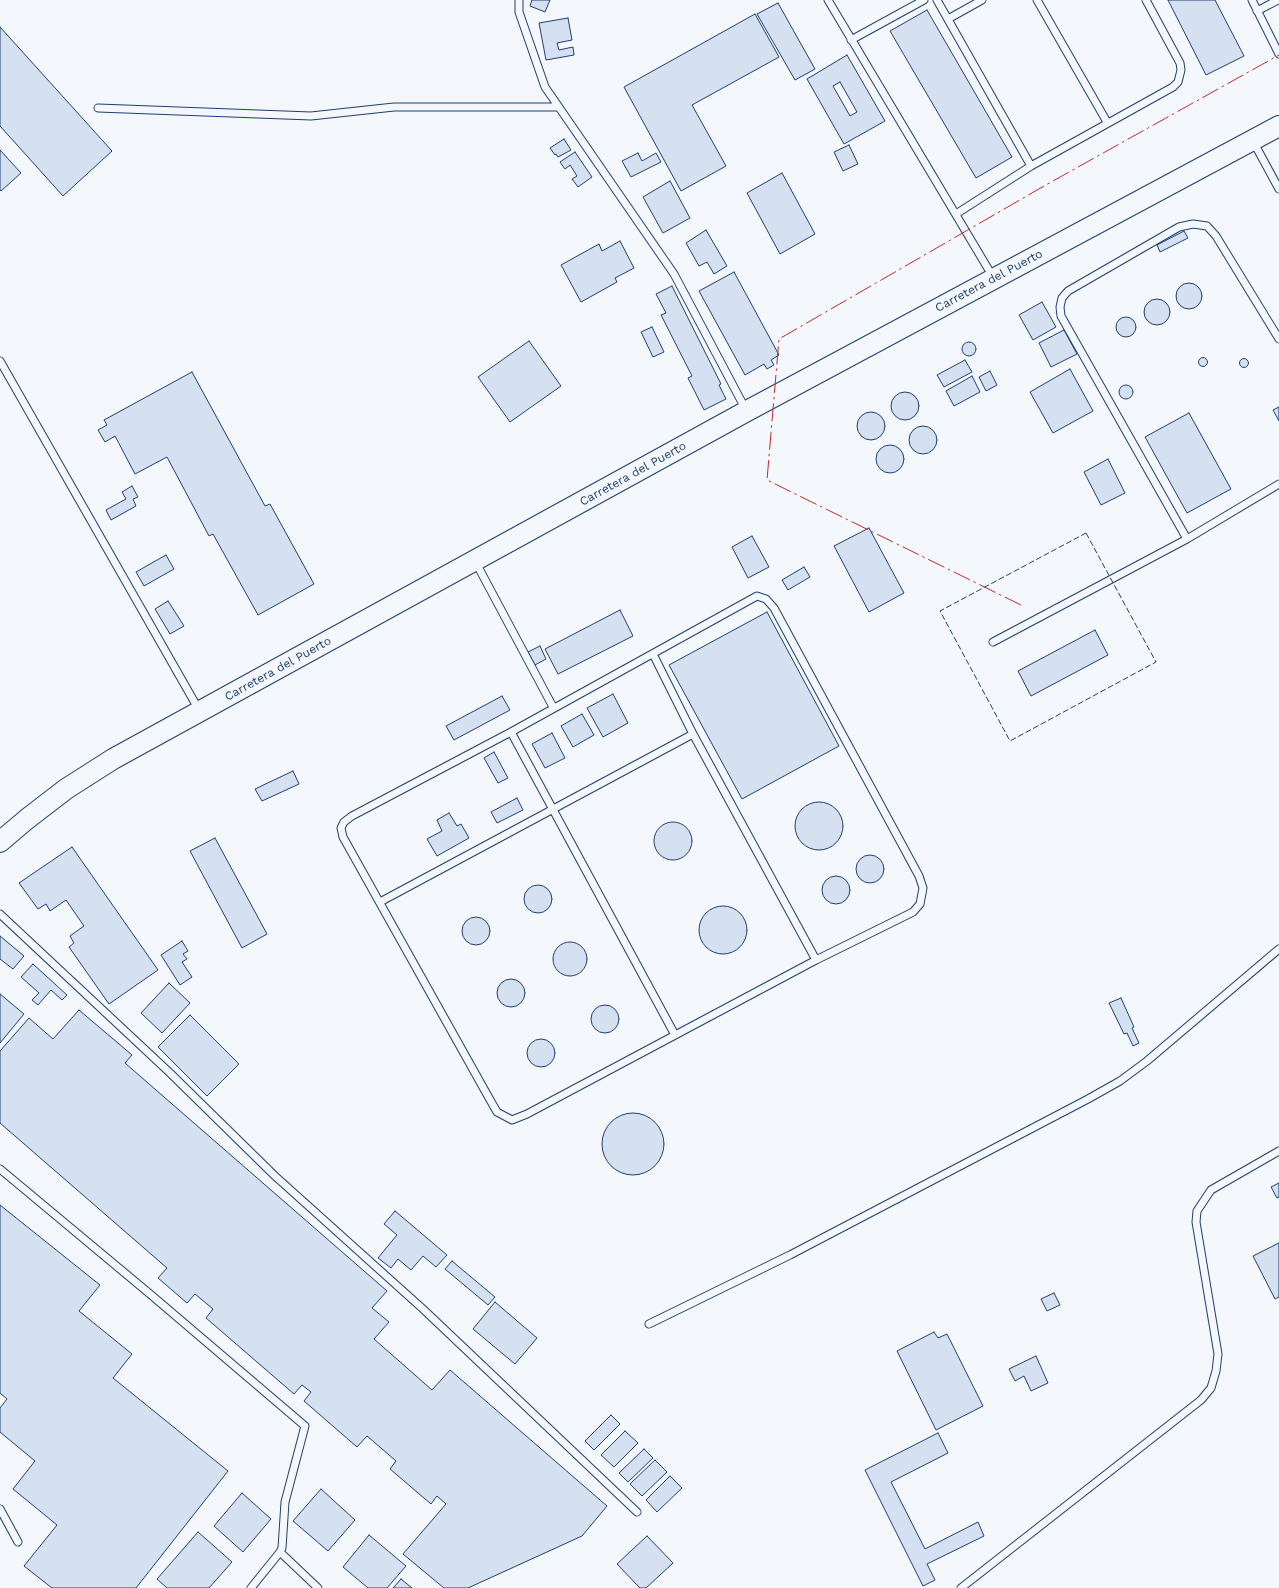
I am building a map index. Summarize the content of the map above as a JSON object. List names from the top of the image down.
{
  "streets": {
    "main road": ["Carretera del Puerto"]
  }
}
